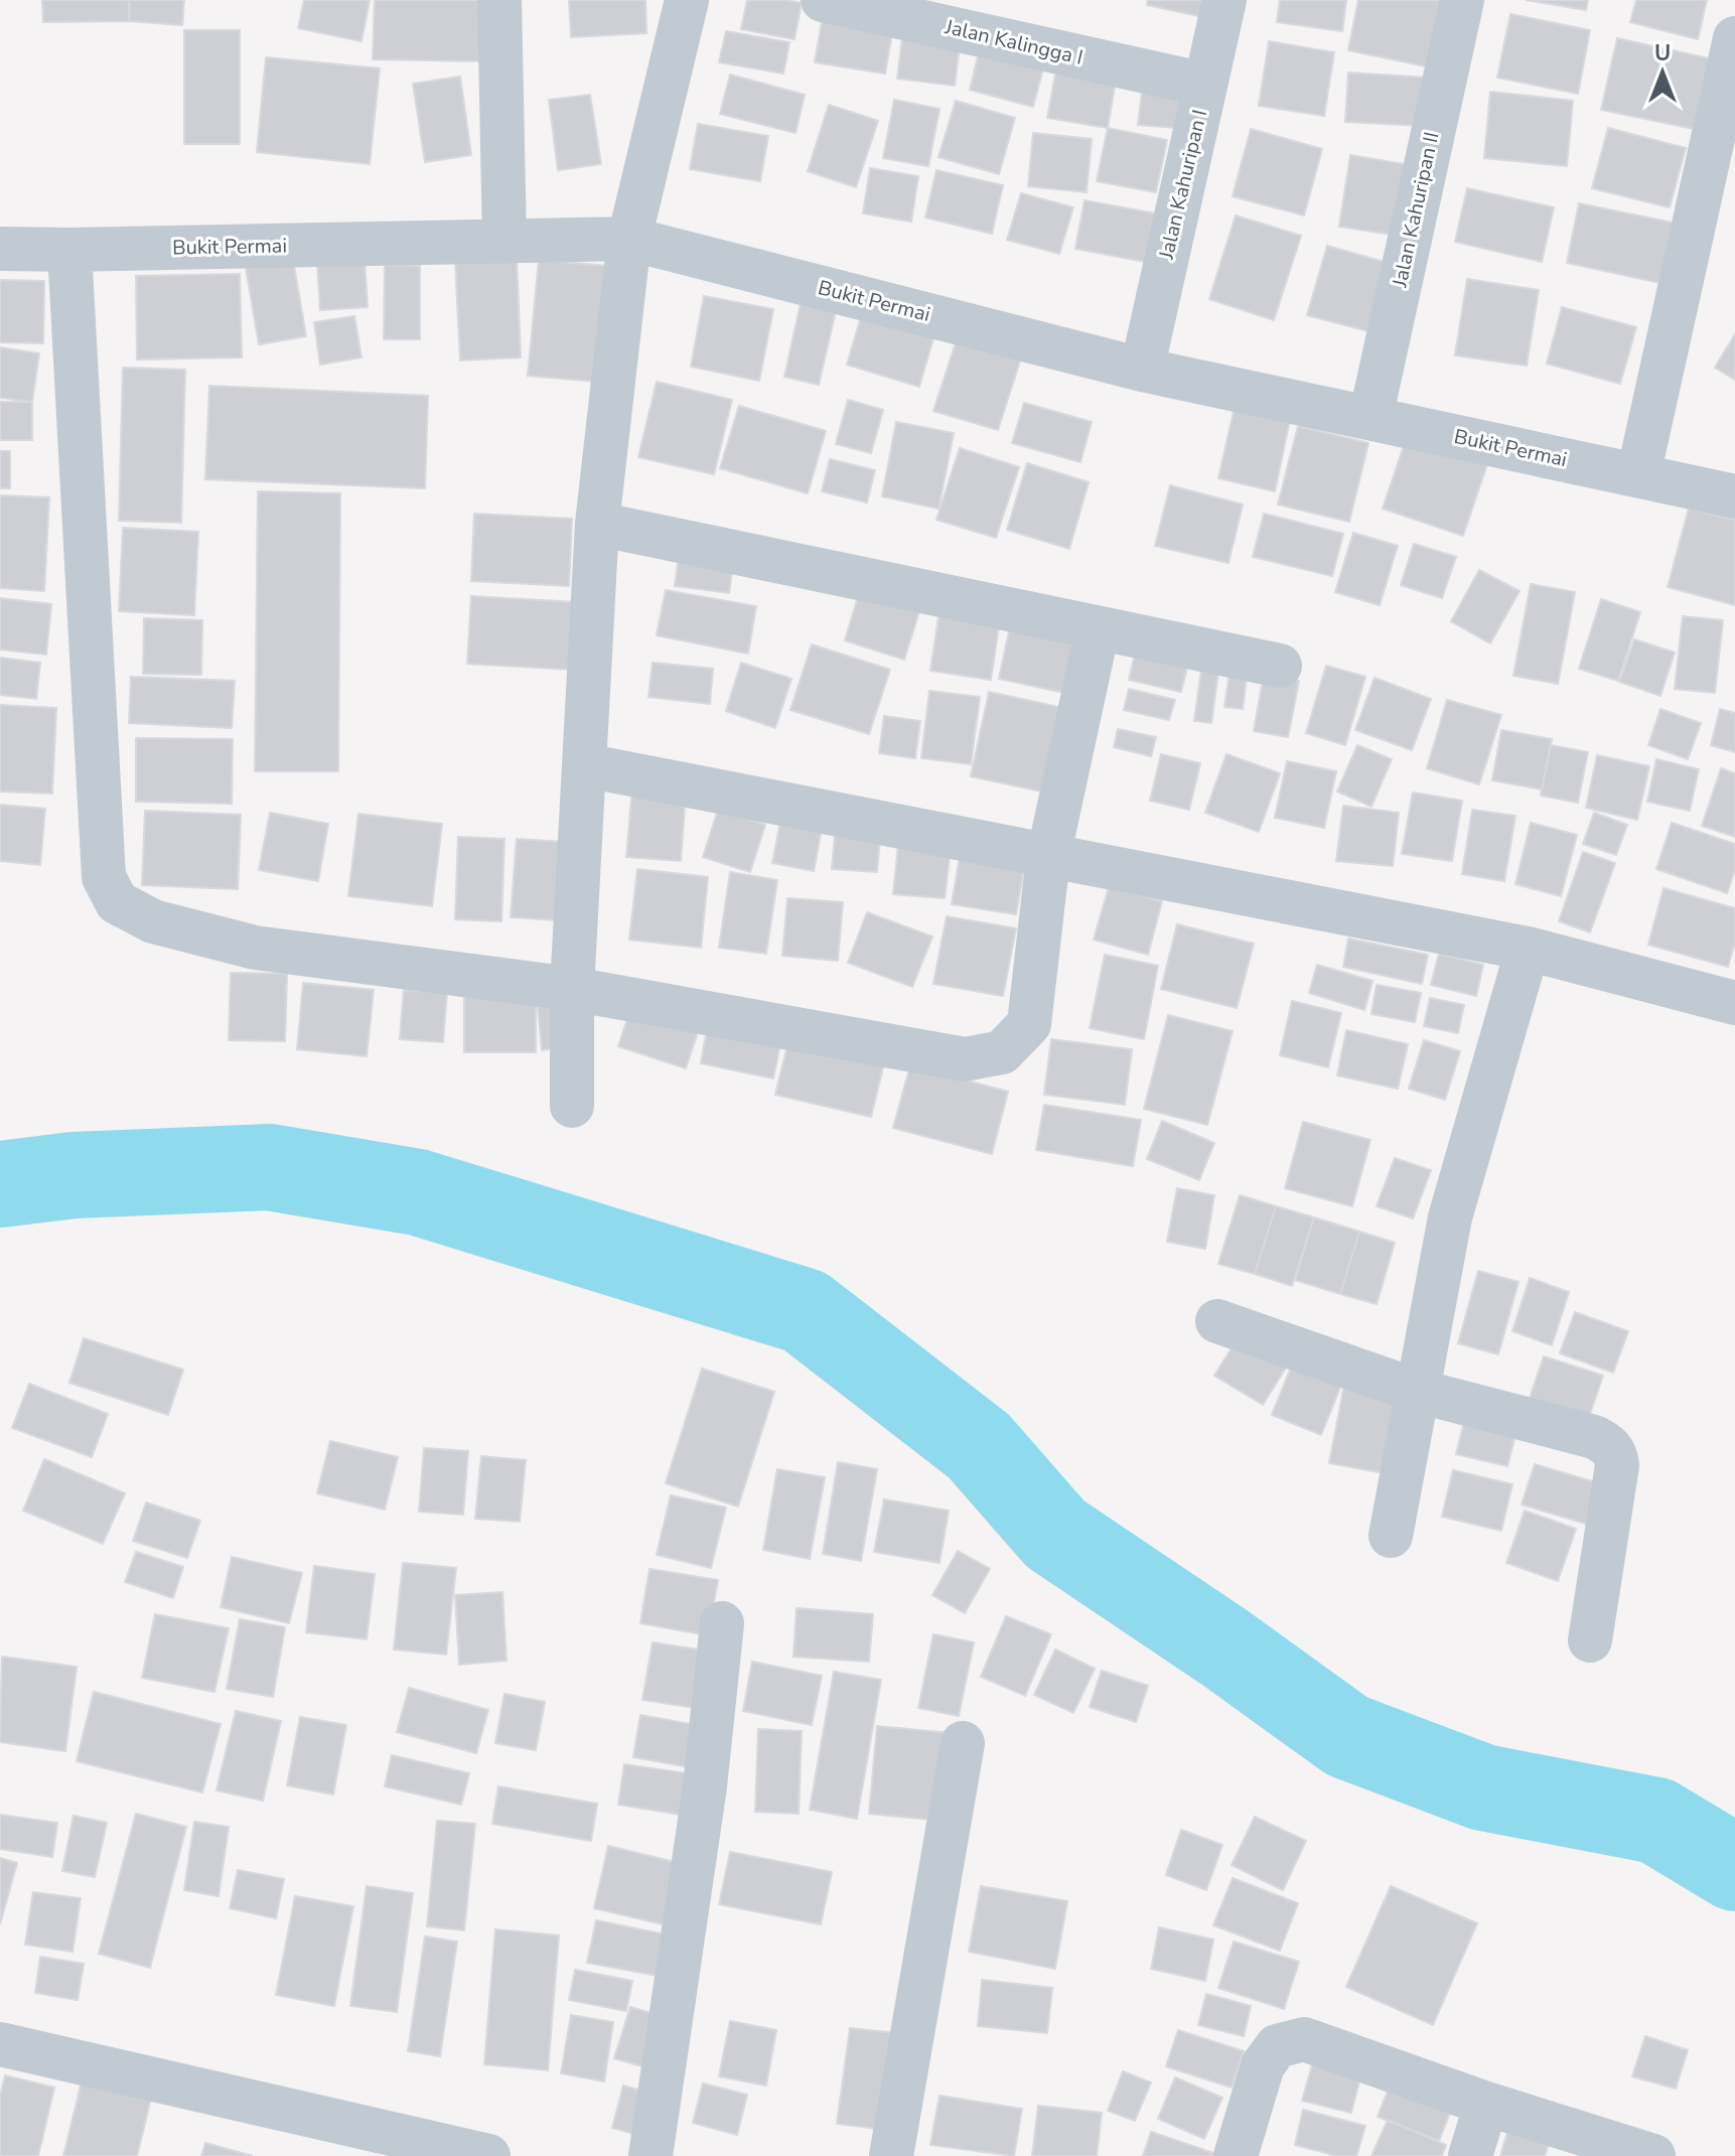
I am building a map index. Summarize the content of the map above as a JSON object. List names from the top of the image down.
{
  "streets": {
    "street": [
      "Jalan Kalingga I",
      "Jalan Kahuripan I",
      "Jalan Kahuripan II",
      "Bukit Permai"
    ]
  },
  "crossings": [
    ["Jalan Kalingga I", "Jalan Kahuripan I"],
    ["Jalan Kahuripan I", "Bukit Permai"],
    ["Jalan Kahuripan II", "Bukit Permai"]
  ],
  "north": "top"
}
